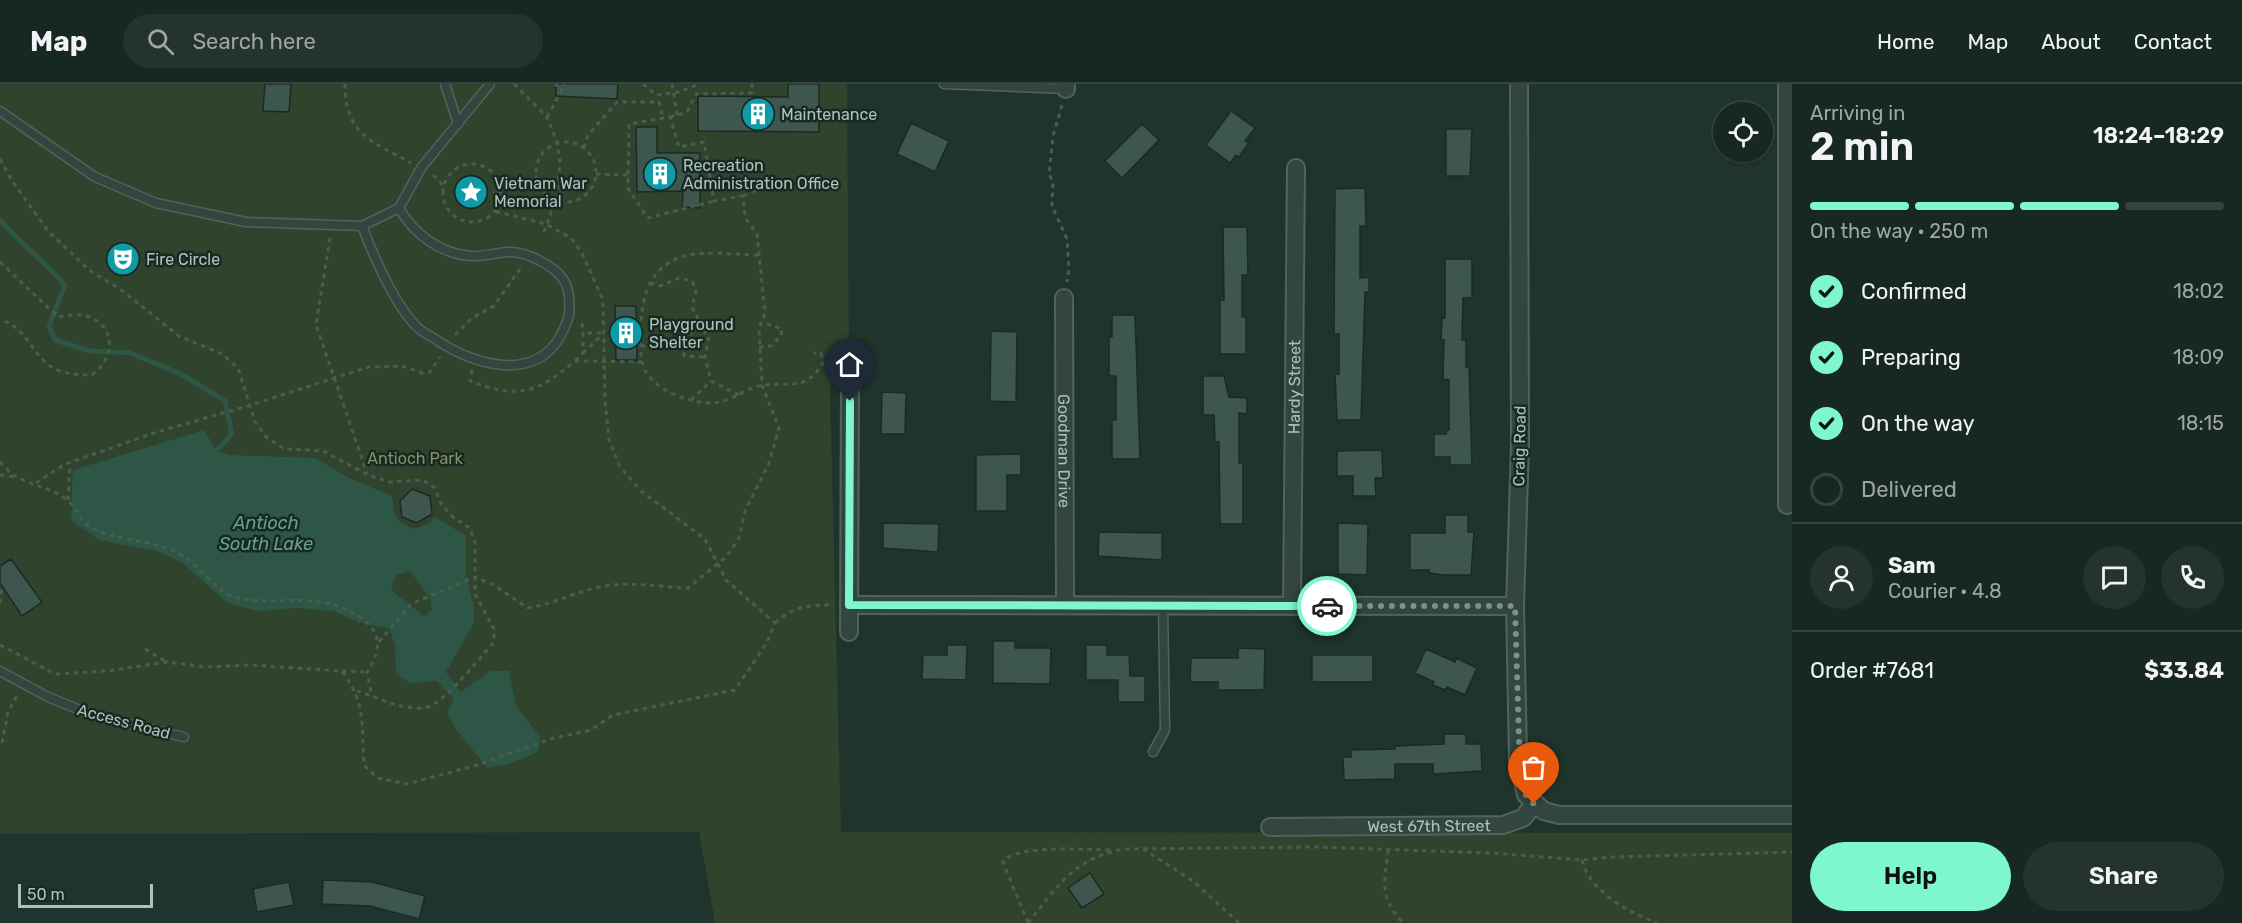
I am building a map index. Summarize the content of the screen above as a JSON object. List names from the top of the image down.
{
  "streets": {
    "street": [
      "Hardy Street",
      "Craig Road",
      "Goodman Drive",
      "West 67th Street"
    ],
    "lane": ["Access Road"]
  },
  "crossings": [
    ["Craig Road", "West 67th Street"]
  ],
  "water": ["Antioch South Lake"],
  "parks": ["Antioch Park"],
  "places": {
    "building": ["Maintenance", "Recreation Administration Office", "Playground Shelter"],
    "place": ["Vietnam War Memorial"],
    "theatre": ["Fire Circle"]
  },
  "scale_bar": "50 m",
  "page": {
    "header": "Map",
    "search": "Search here",
    "nav": [
      "Home",
      "Map",
      "About",
      "Contact"
    ],
    "heading": ["2 min", "Arriving in", "18:24–18:29"],
    "panel": [
      "Sam",
      "Courier · 4.8",
      "Order #7681",
      "$33.84"
    ],
    "bar": "On the way · 250 m",
    "list": [
      ["Confirmed", "18:02"],
      ["Preparing", "18:09"],
      ["On the way", "18:15"],
      "Delivered"
    ],
    "buttons": ["Help", "Share"],
    "scale": "50 m"
  }
}
